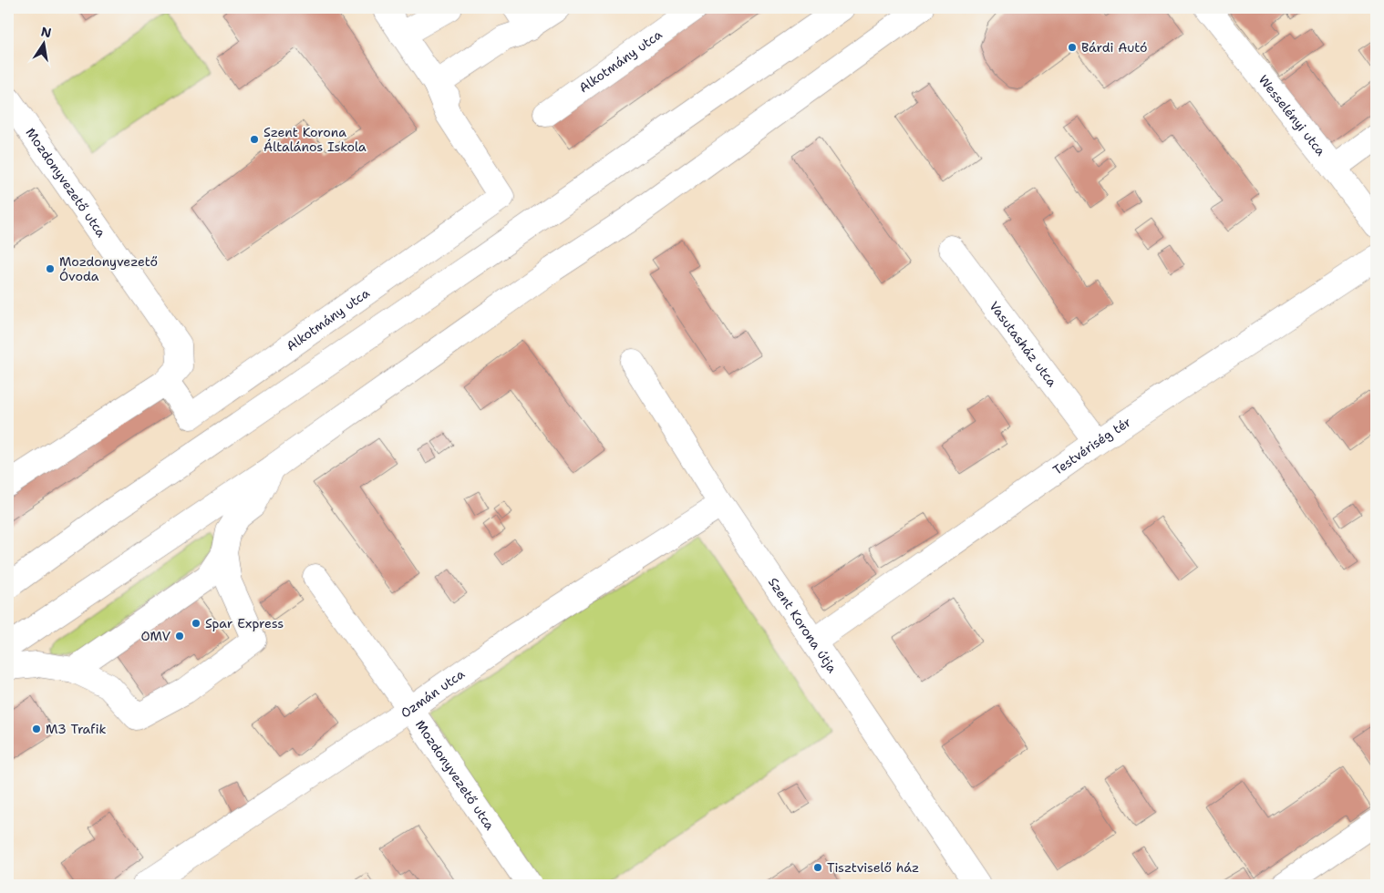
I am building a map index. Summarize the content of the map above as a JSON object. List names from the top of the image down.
{
  "streets": {
    "street": [
      "Alkotmány utca",
      "Wesselényi utca",
      "Mozdonyvezető utca",
      "Vasutasház utca",
      "Testvériség tér",
      "Szent Korona útja",
      "Ozmán utca"
    ]
  },
  "crossings": [
    ["Alkotmány utca", "Mozdonyvezető utca"],
    ["Mozdonyvezető utca", "Ozmán utca"],
    ["Vasutasház utca", "Testvériség tér"],
    ["Testvériség tér", "Szent Korona útja"],
    ["Szent Korona útja", "Ozmán utca"]
  ],
  "places": [
    "Bárdi Autó",
    "Szent Korona Általános Iskola",
    "Mozdonyvezető Óvoda",
    "Spar Express",
    "OMV",
    "M3 Trafik",
    "Tisztviselő ház"
  ],
  "north": "top"
}
